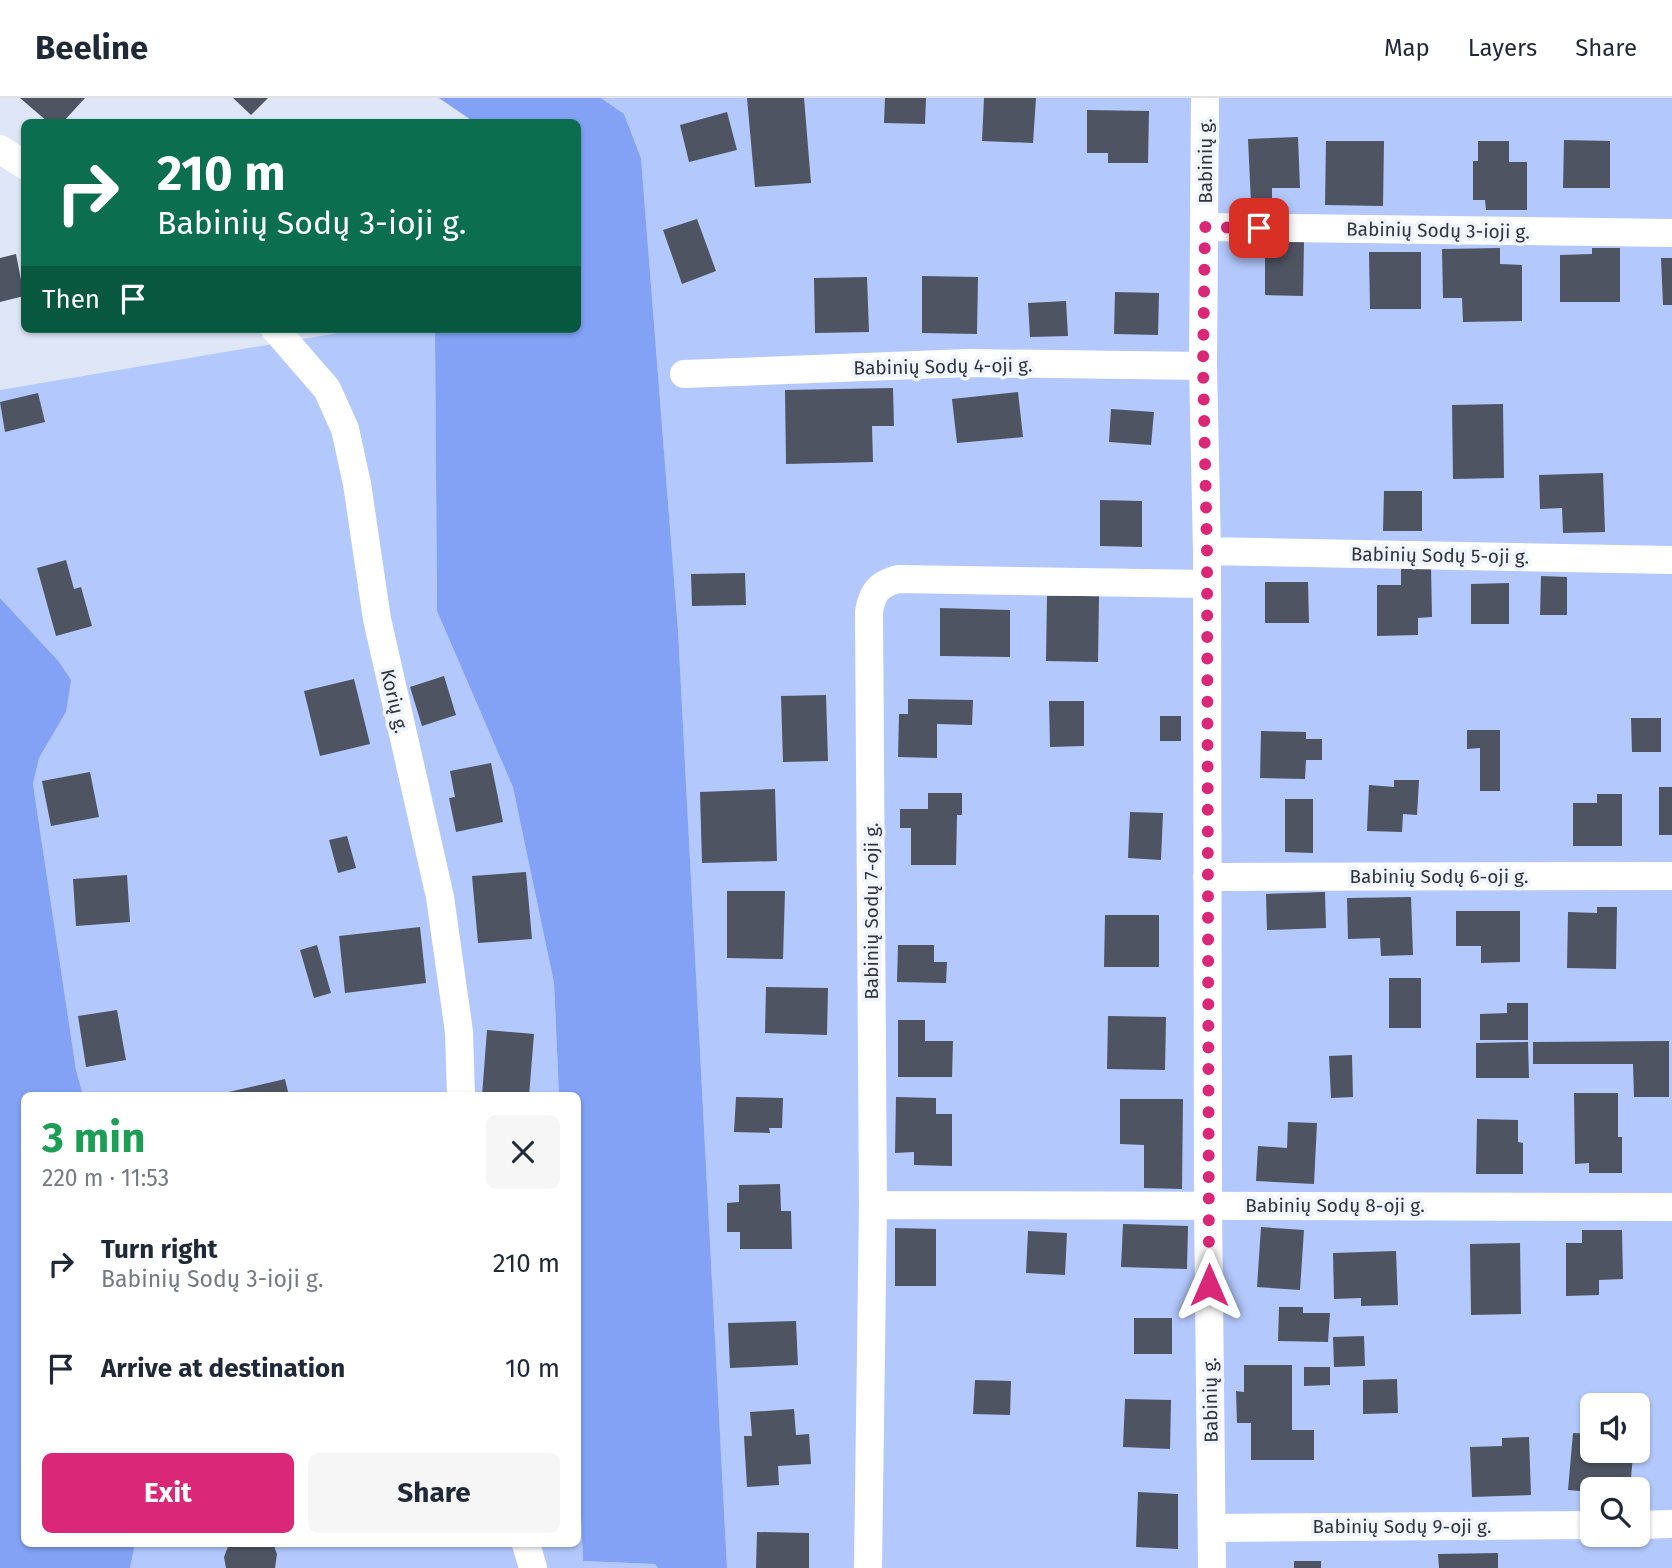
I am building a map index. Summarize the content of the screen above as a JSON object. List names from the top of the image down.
{
  "streets": {
    "street": [
      "Babinių g.",
      "Babinių Sodų 3-ioji g.",
      "Babinių Sodų 4-oji g.",
      "Babinių Sodų 5-oji g.",
      "Korių g.",
      "Babinių Sodų 6-oji g.",
      "Babinių Sodų 7-oji g.",
      "Babinių Sodų 8-oji g.",
      "Babinių Sodų 9-oji g."
    ]
  },
  "crossings": [
    ["Babinių g.", "Babinių Sodų 3-ioji g."],
    ["Babinių g.", "Babinių Sodų 4-oji g."],
    ["Babinių g.", "Babinių Sodų 5-oji g."],
    ["Babinių g.", "Babinių Sodų 6-oji g."],
    ["Babinių g.", "Babinių Sodų 7-oji g."],
    ["Babinių g.", "Babinių Sodų 8-oji g."],
    ["Babinių g.", "Babinių Sodų 9-oji g."],
    ["Babinių Sodų 7-oji g.", "Babinių Sodų 8-oji g."]
  ],
  "page": {
    "header": "Beeline",
    "nav": ["Map", "Layers", "Share"],
    "turn": ["210 m", "Babinių Sodų 3-ioji g."],
    "then": "Then",
    "heading": ["3 min", "220 m · 11:53"],
    "list": [
      {
        "name": "Turn right",
        "note": "Babinių Sodų 3-ioji g.",
        "value": "210 m"
      },
      {
        "name": "Arrive at destination",
        "value": "10 m"
      }
    ],
    "buttons": ["Exit", "Share"]
  }
}
